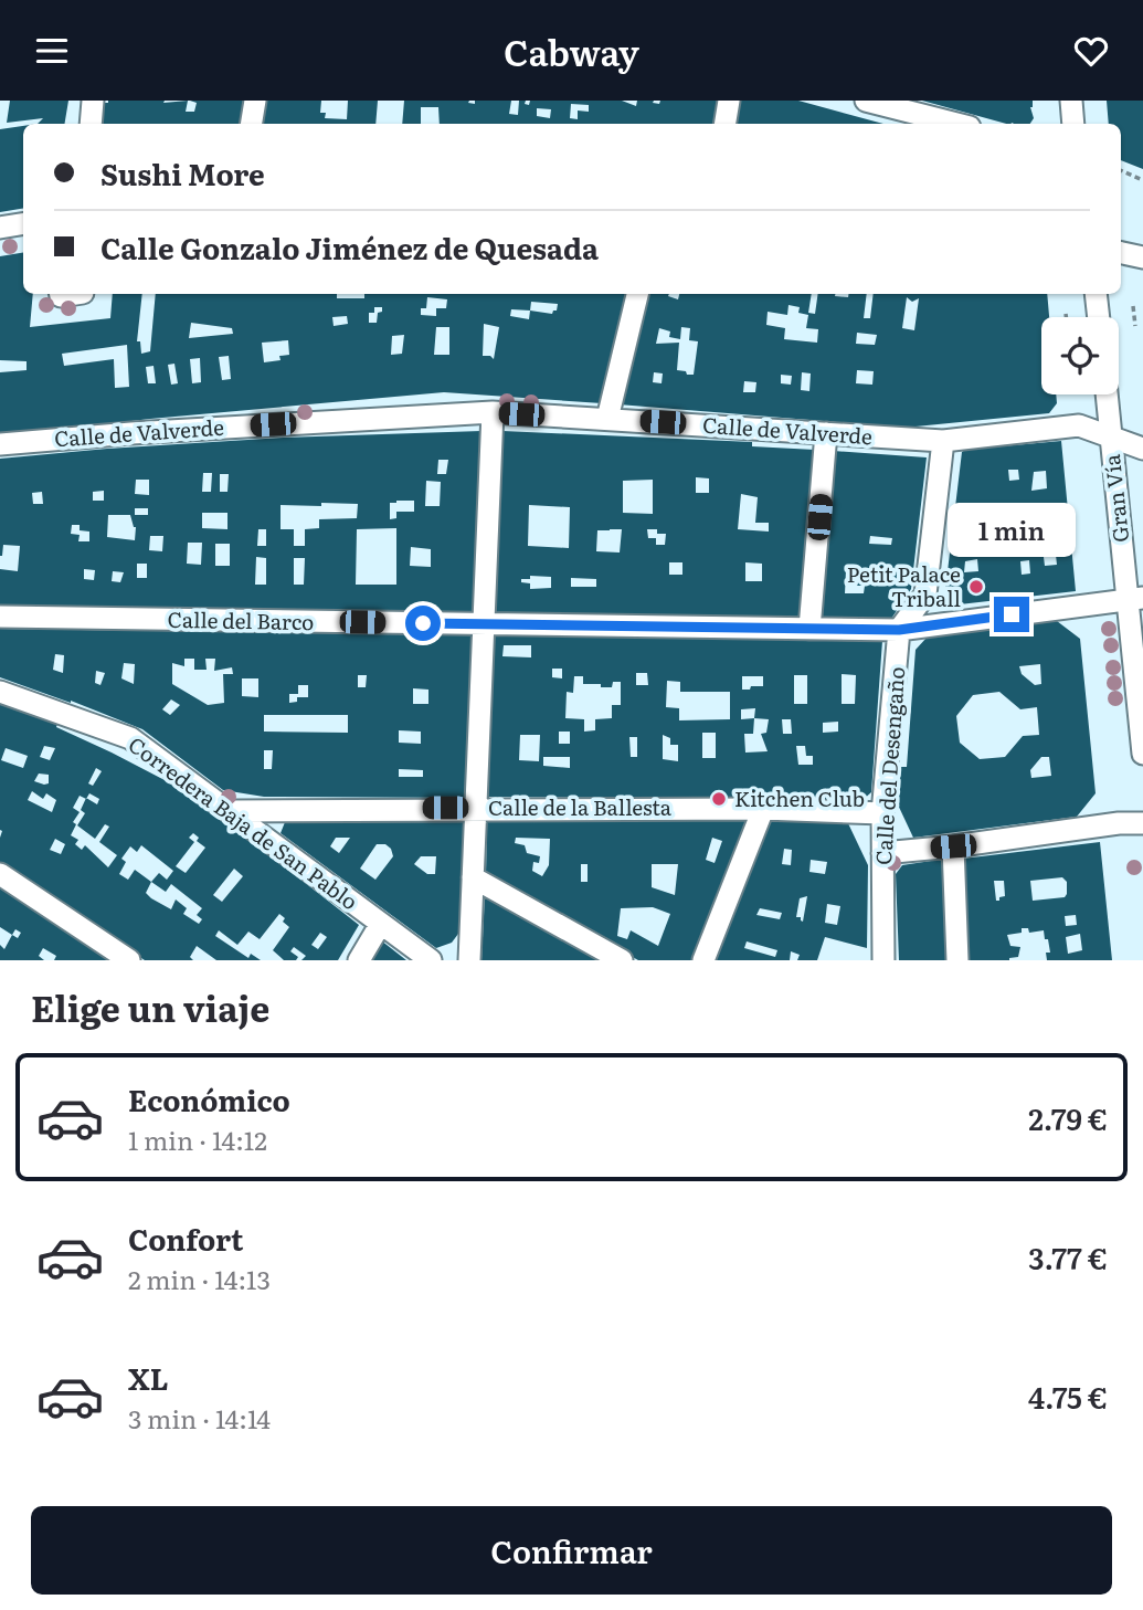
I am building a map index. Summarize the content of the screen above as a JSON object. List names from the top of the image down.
{
  "streets": {
    "street": [
      "Calle de Valverde",
      "Gran Vía",
      "Calle del Barco",
      "Calle del Desengaño",
      "Calle de la Ballesta",
      "Corredera Baja de San Pablo"
    ]
  },
  "crossings": [
    ["Calle de Valverde", "Gran Vía"],
    ["Gran Vía", "Calle del Barco"],
    ["Calle del Barco", "Calle del Desengaño"],
    ["Calle del Desengaño", "Calle de la Ballesta"],
    ["Calle de la Ballesta", "Corredera Baja de San Pablo"]
  ],
  "places": ["Petit Palace Triball", "Kitchen Club"],
  "page": {
    "header": "Cabway",
    "banner": ["Sushi More", "Calle Gonzalo Jiménez de Quesada"],
    "bubble": "1 min",
    "heading": "Elige un viaje",
    "list": [
      {
        "name": "Económico",
        "note": "1 min · 14:12",
        "value": "2.79 €"
      },
      {
        "name": "Confort",
        "note": "2 min · 14:13",
        "value": "3.77 €"
      },
      {
        "name": "XL",
        "note": "3 min · 14:14",
        "value": "4.75 €"
      }
    ],
    "buttons": "Confirmar"
  }
}
